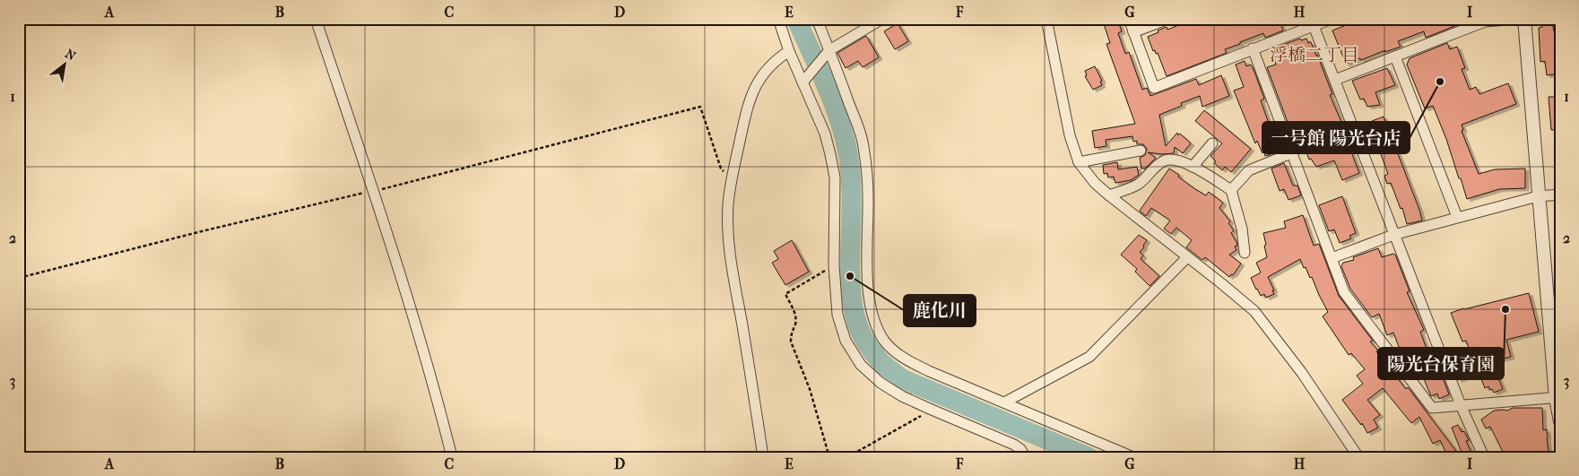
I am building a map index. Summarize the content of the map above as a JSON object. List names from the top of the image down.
{
  "districts": ["浮橋二丁目"],
  "places": ["一号館 陽光台店", "鹿化川", "陽光台保育園"],
  "north": "top right",
  "grid": {
    "columns": [
      "A",
      "B",
      "C",
      "D",
      "E",
      "F",
      "G",
      "H",
      "I"
    ],
    "rows": ["1", "2", "3"]
  }
}
